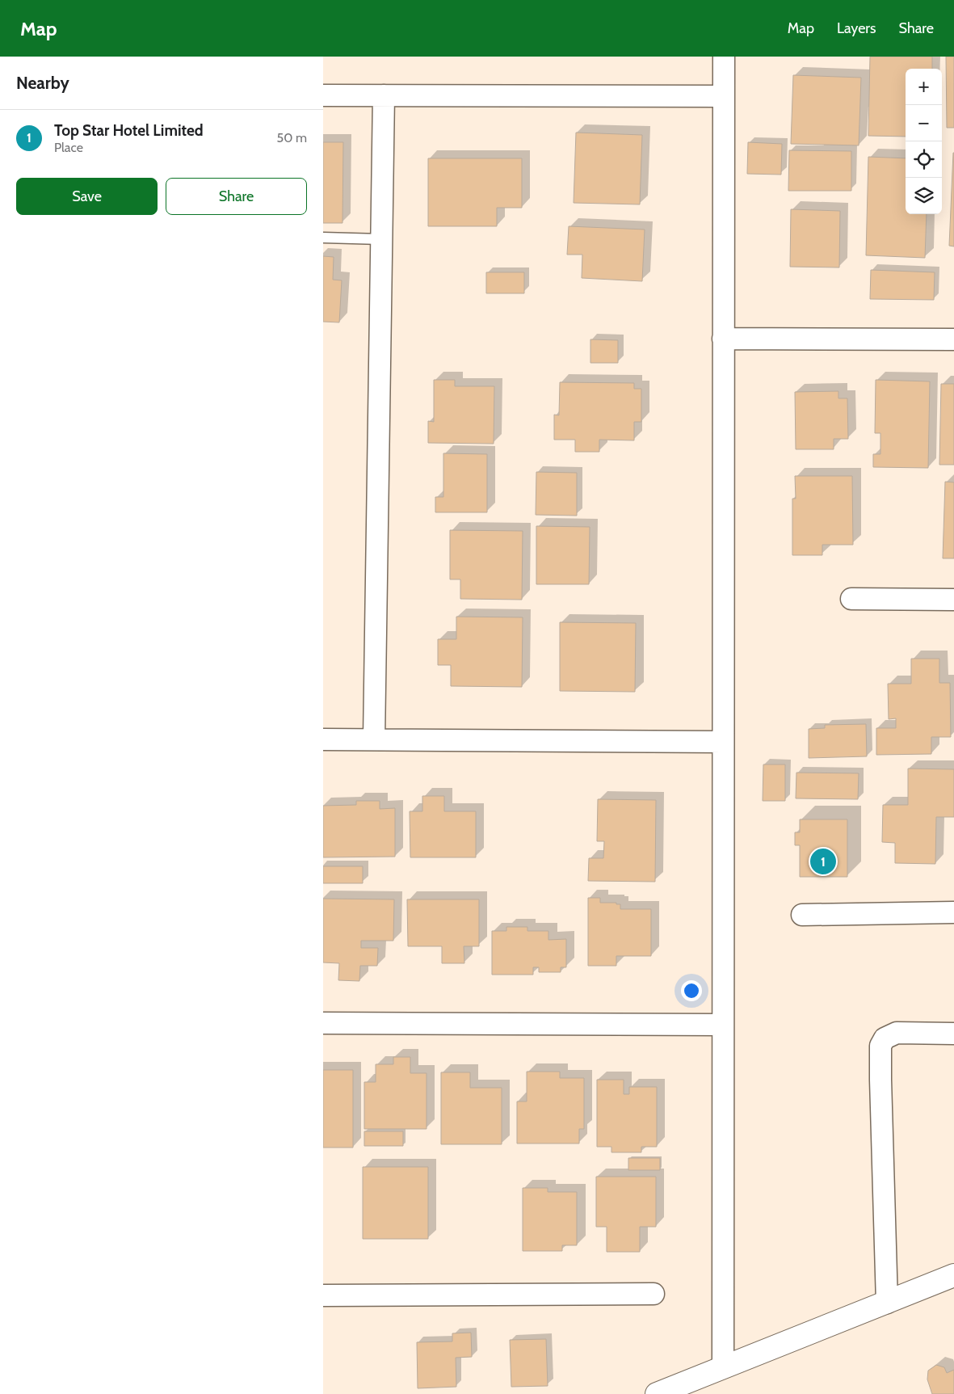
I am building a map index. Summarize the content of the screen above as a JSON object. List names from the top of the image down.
{
  "page": {
    "header": "Map",
    "nav": ["Map", "Layers", "Share"],
    "heading": "Nearby",
    "map_buttons": ["+", "−"],
    "list": [
      {
        "mark": "1",
        "name": "Top Star Hotel Limited",
        "note": "Place",
        "value": "50 m"
      }
    ],
    "buttons": ["Save", "Share"],
    "pins": "1"
  }
}
